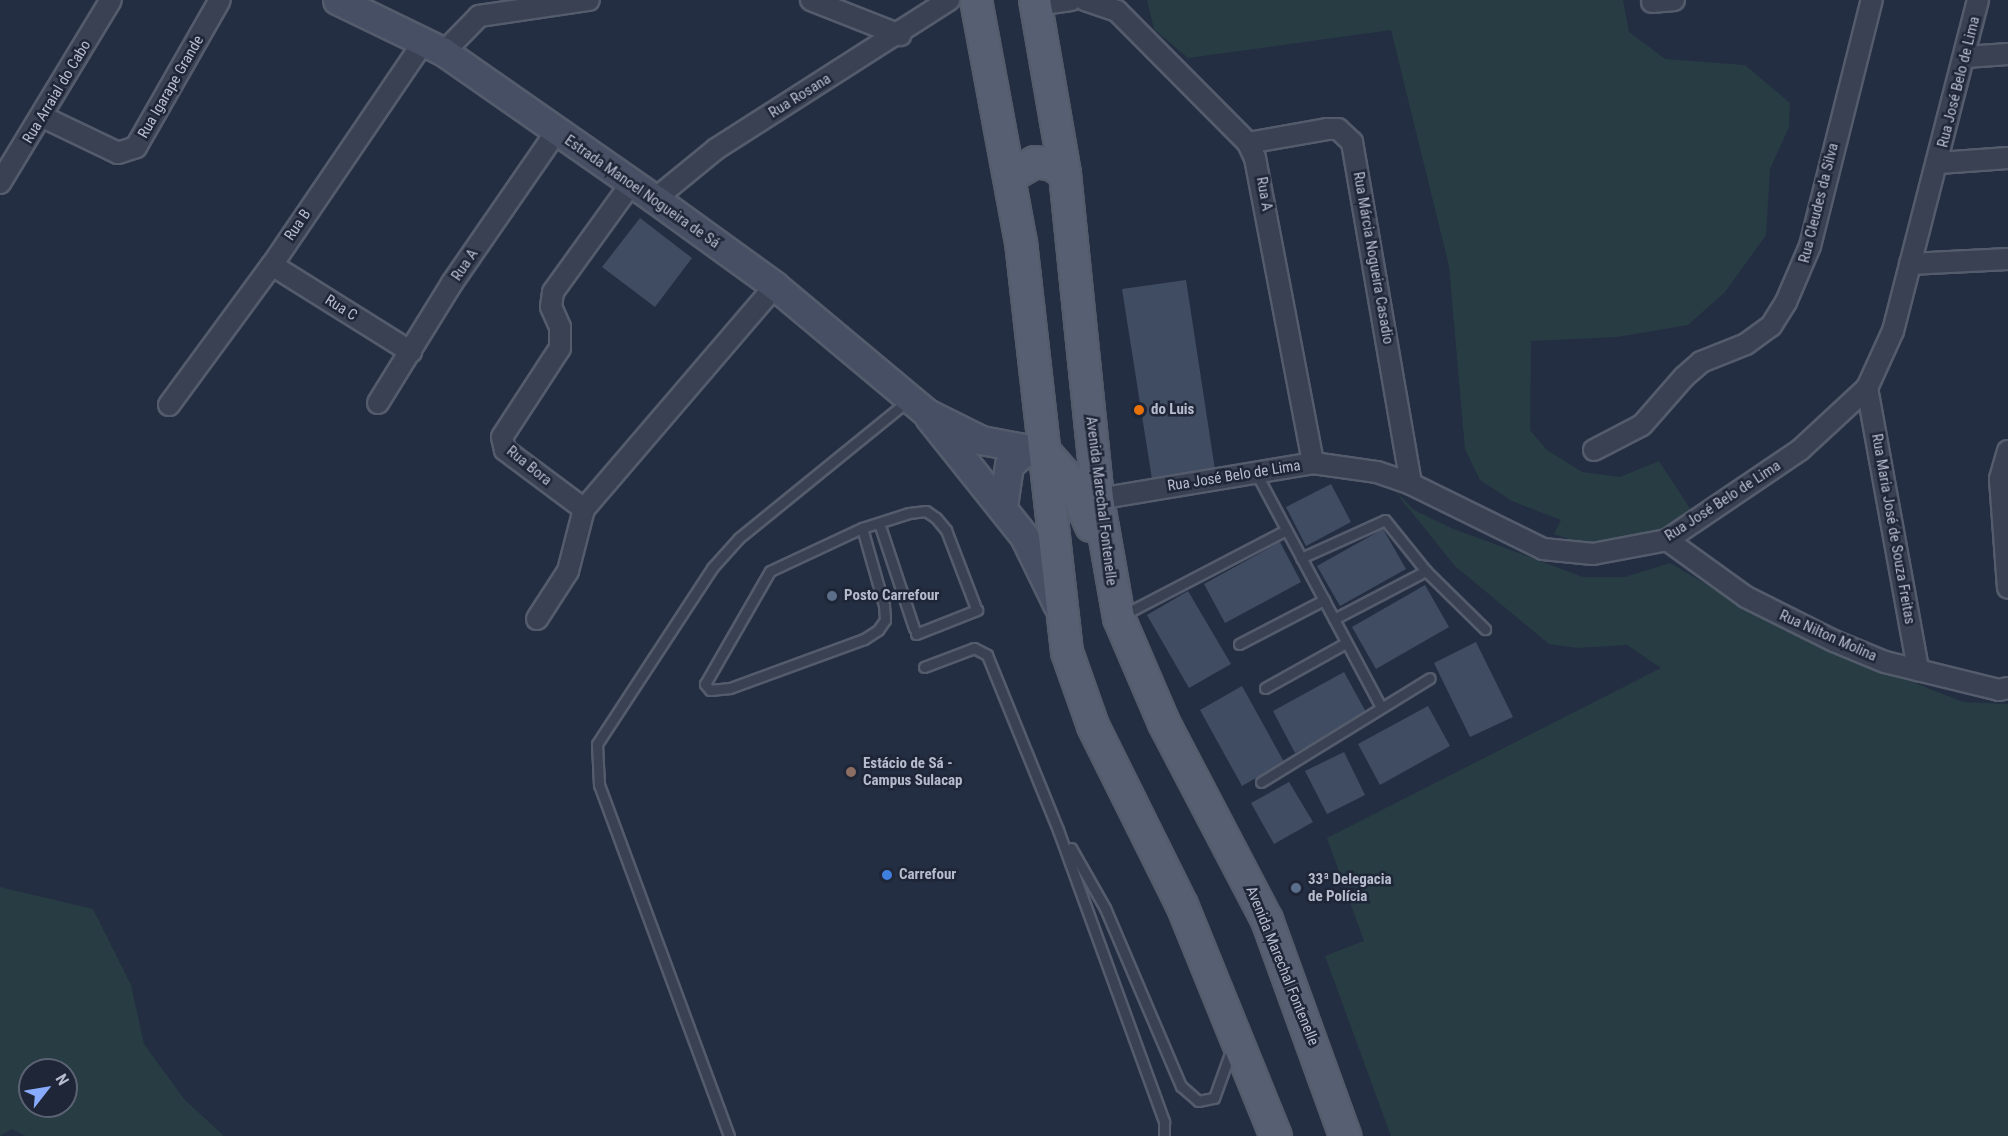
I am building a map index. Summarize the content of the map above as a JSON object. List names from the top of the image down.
{
  "streets": {
    "main road": ["Estrada Manoel Nogueira de Sá", "Avenida Marechal Fontenelle"],
    "street": [
      "Rua José Belo de Lima",
      "Rua Igarape Grande",
      "Rua Arraial do Cabo",
      "Rua Rosana",
      "Rua A",
      "Rua Cleudes da Silva",
      "Rua B",
      "Rua Márcia Nogueira Casadio",
      "Rua C",
      "Rua Bora",
      "Rua Maria José de Souza Freitas",
      "Rua Nilton Molina"
    ]
  },
  "crossings": [
    ["Rua José Belo de Lima", "Rua A"],
    ["Rua José Belo de Lima", "Rua Márcia Nogueira Casadio"],
    ["Rua José Belo de Lima", "Avenida Marechal Fontenelle"],
    ["Rua José Belo de Lima", "Rua Maria José de Souza Freitas"],
    ["Rua José Belo de Lima", "Rua Nilton Molina"],
    ["Rua Igarape Grande", "Rua Arraial do Cabo"],
    ["Rua Rosana", "Estrada Manoel Nogueira de Sá"],
    ["Estrada Manoel Nogueira de Sá", "Rua A"],
    ["Estrada Manoel Nogueira de Sá", "Rua B"],
    ["Estrada Manoel Nogueira de Sá", "Rua Bora"],
    ["Rua A", "Rua Márcia Nogueira Casadio"],
    ["Rua A", "Rua C"],
    ["Rua B", "Rua C"],
    ["Rua Maria José de Souza Freitas", "Rua Nilton Molina"]
  ],
  "places": [
    "do Luis",
    "Posto Carrefour",
    "Estácio de Sá - Campus Sulacap",
    "Carrefour",
    "33ª Delegacia de Polícia"
  ],
  "north": "top right"
}
